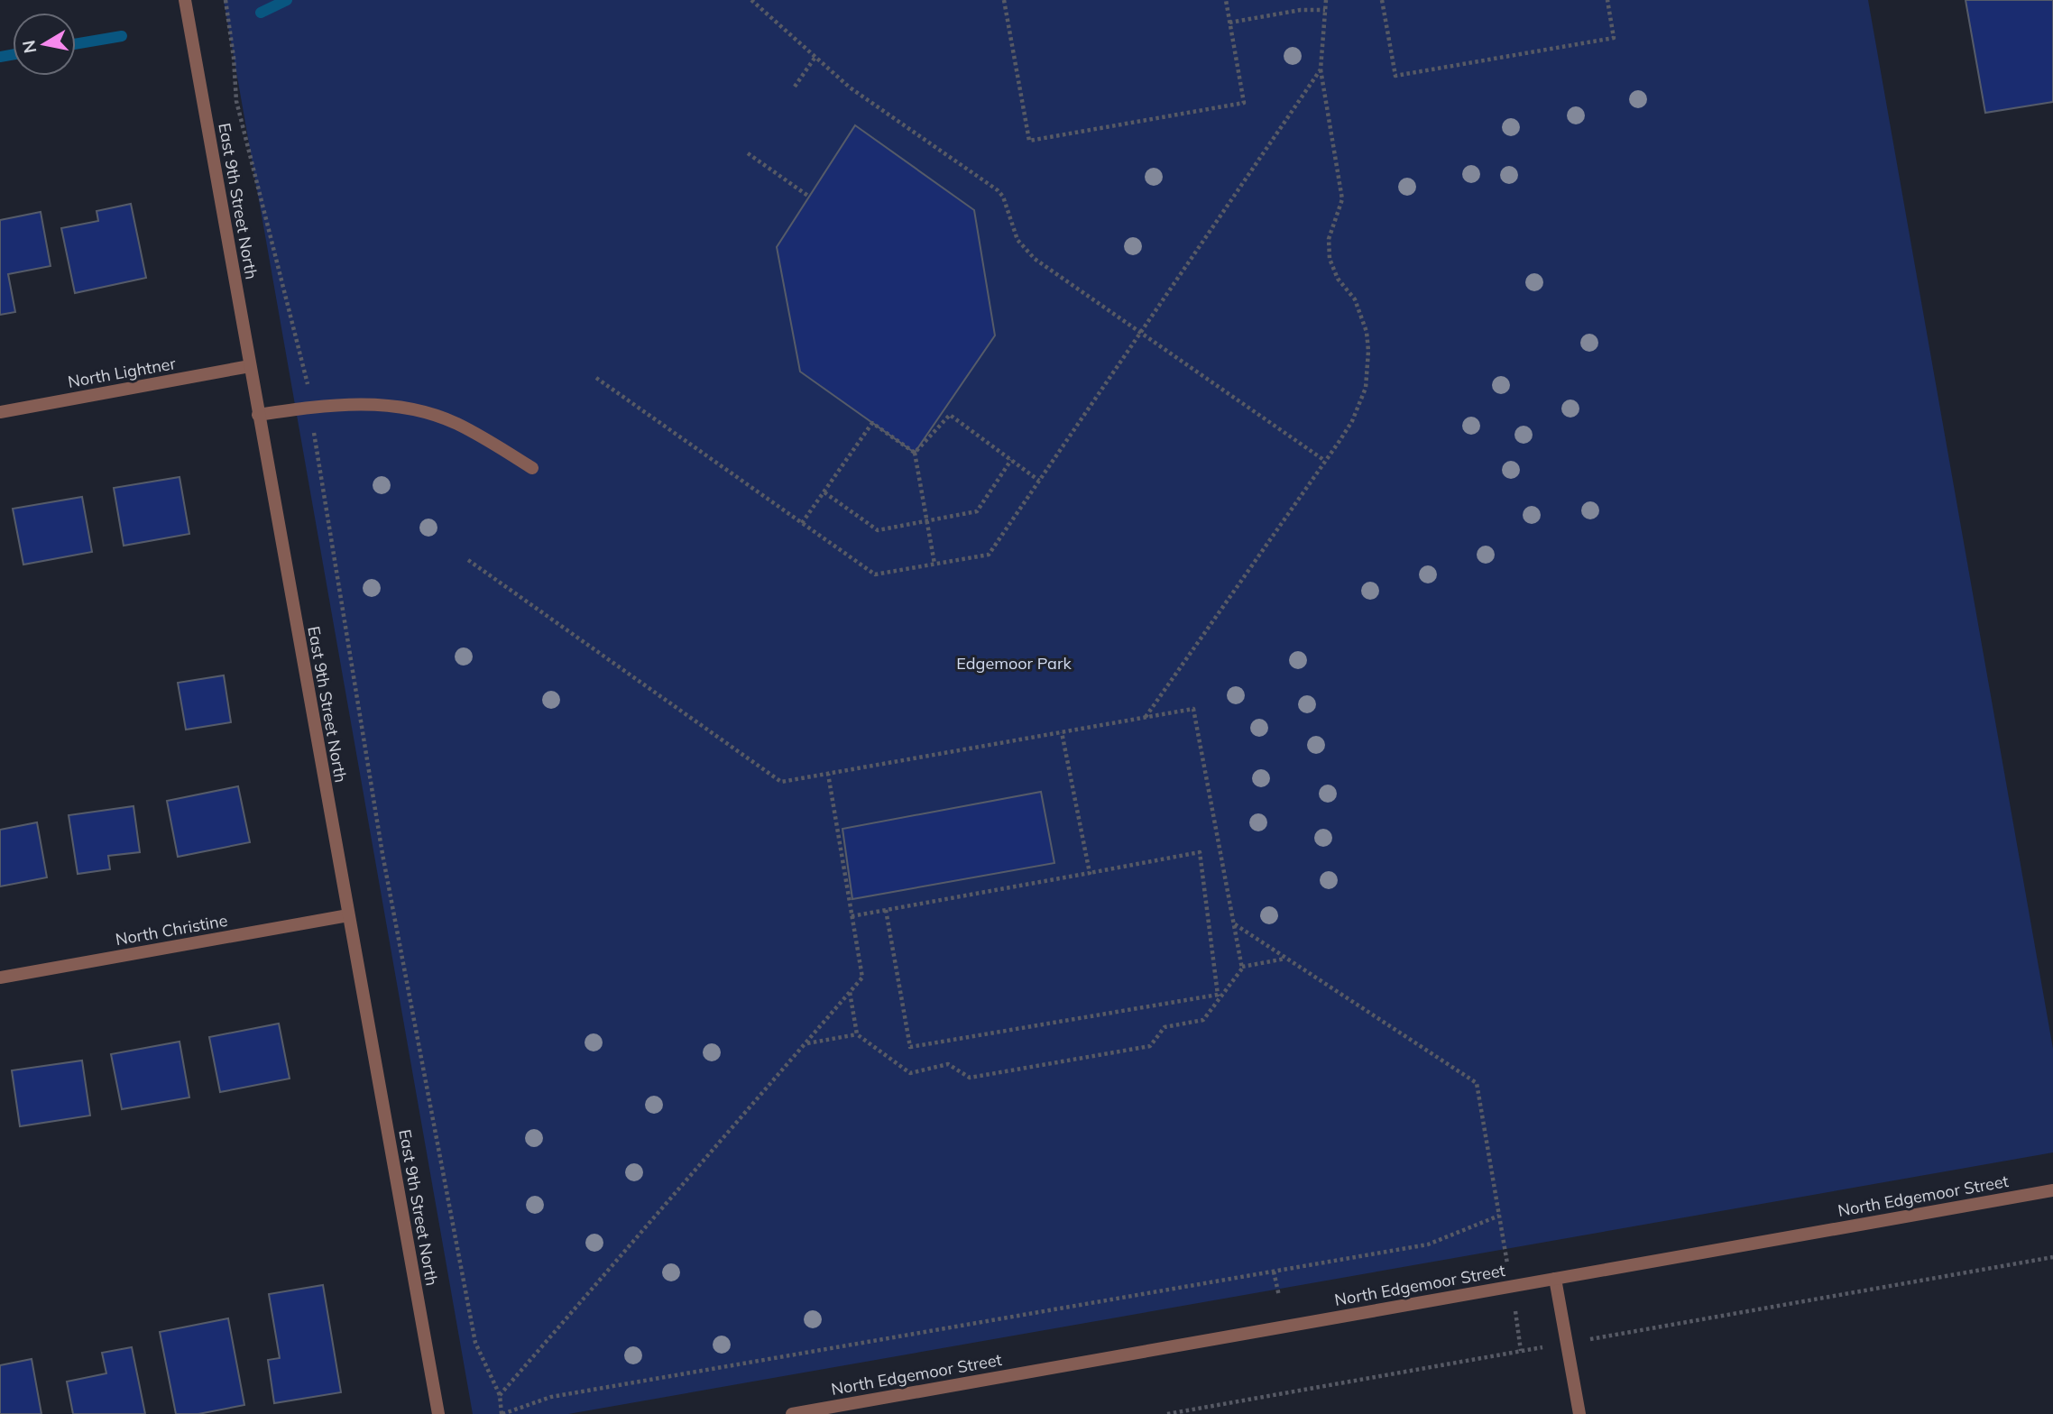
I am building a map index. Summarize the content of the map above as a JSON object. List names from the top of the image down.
{
  "streets": {
    "street": [
      "East 9th Street North",
      "North Lightner",
      "North Christine",
      "North Edgemoor Street"
    ]
  },
  "crossings": [
    ["East 9th Street North", "North Lightner"],
    ["East 9th Street North", "North Christine"]
  ],
  "parks": ["Edgemoor Park"],
  "north": "left"
}
